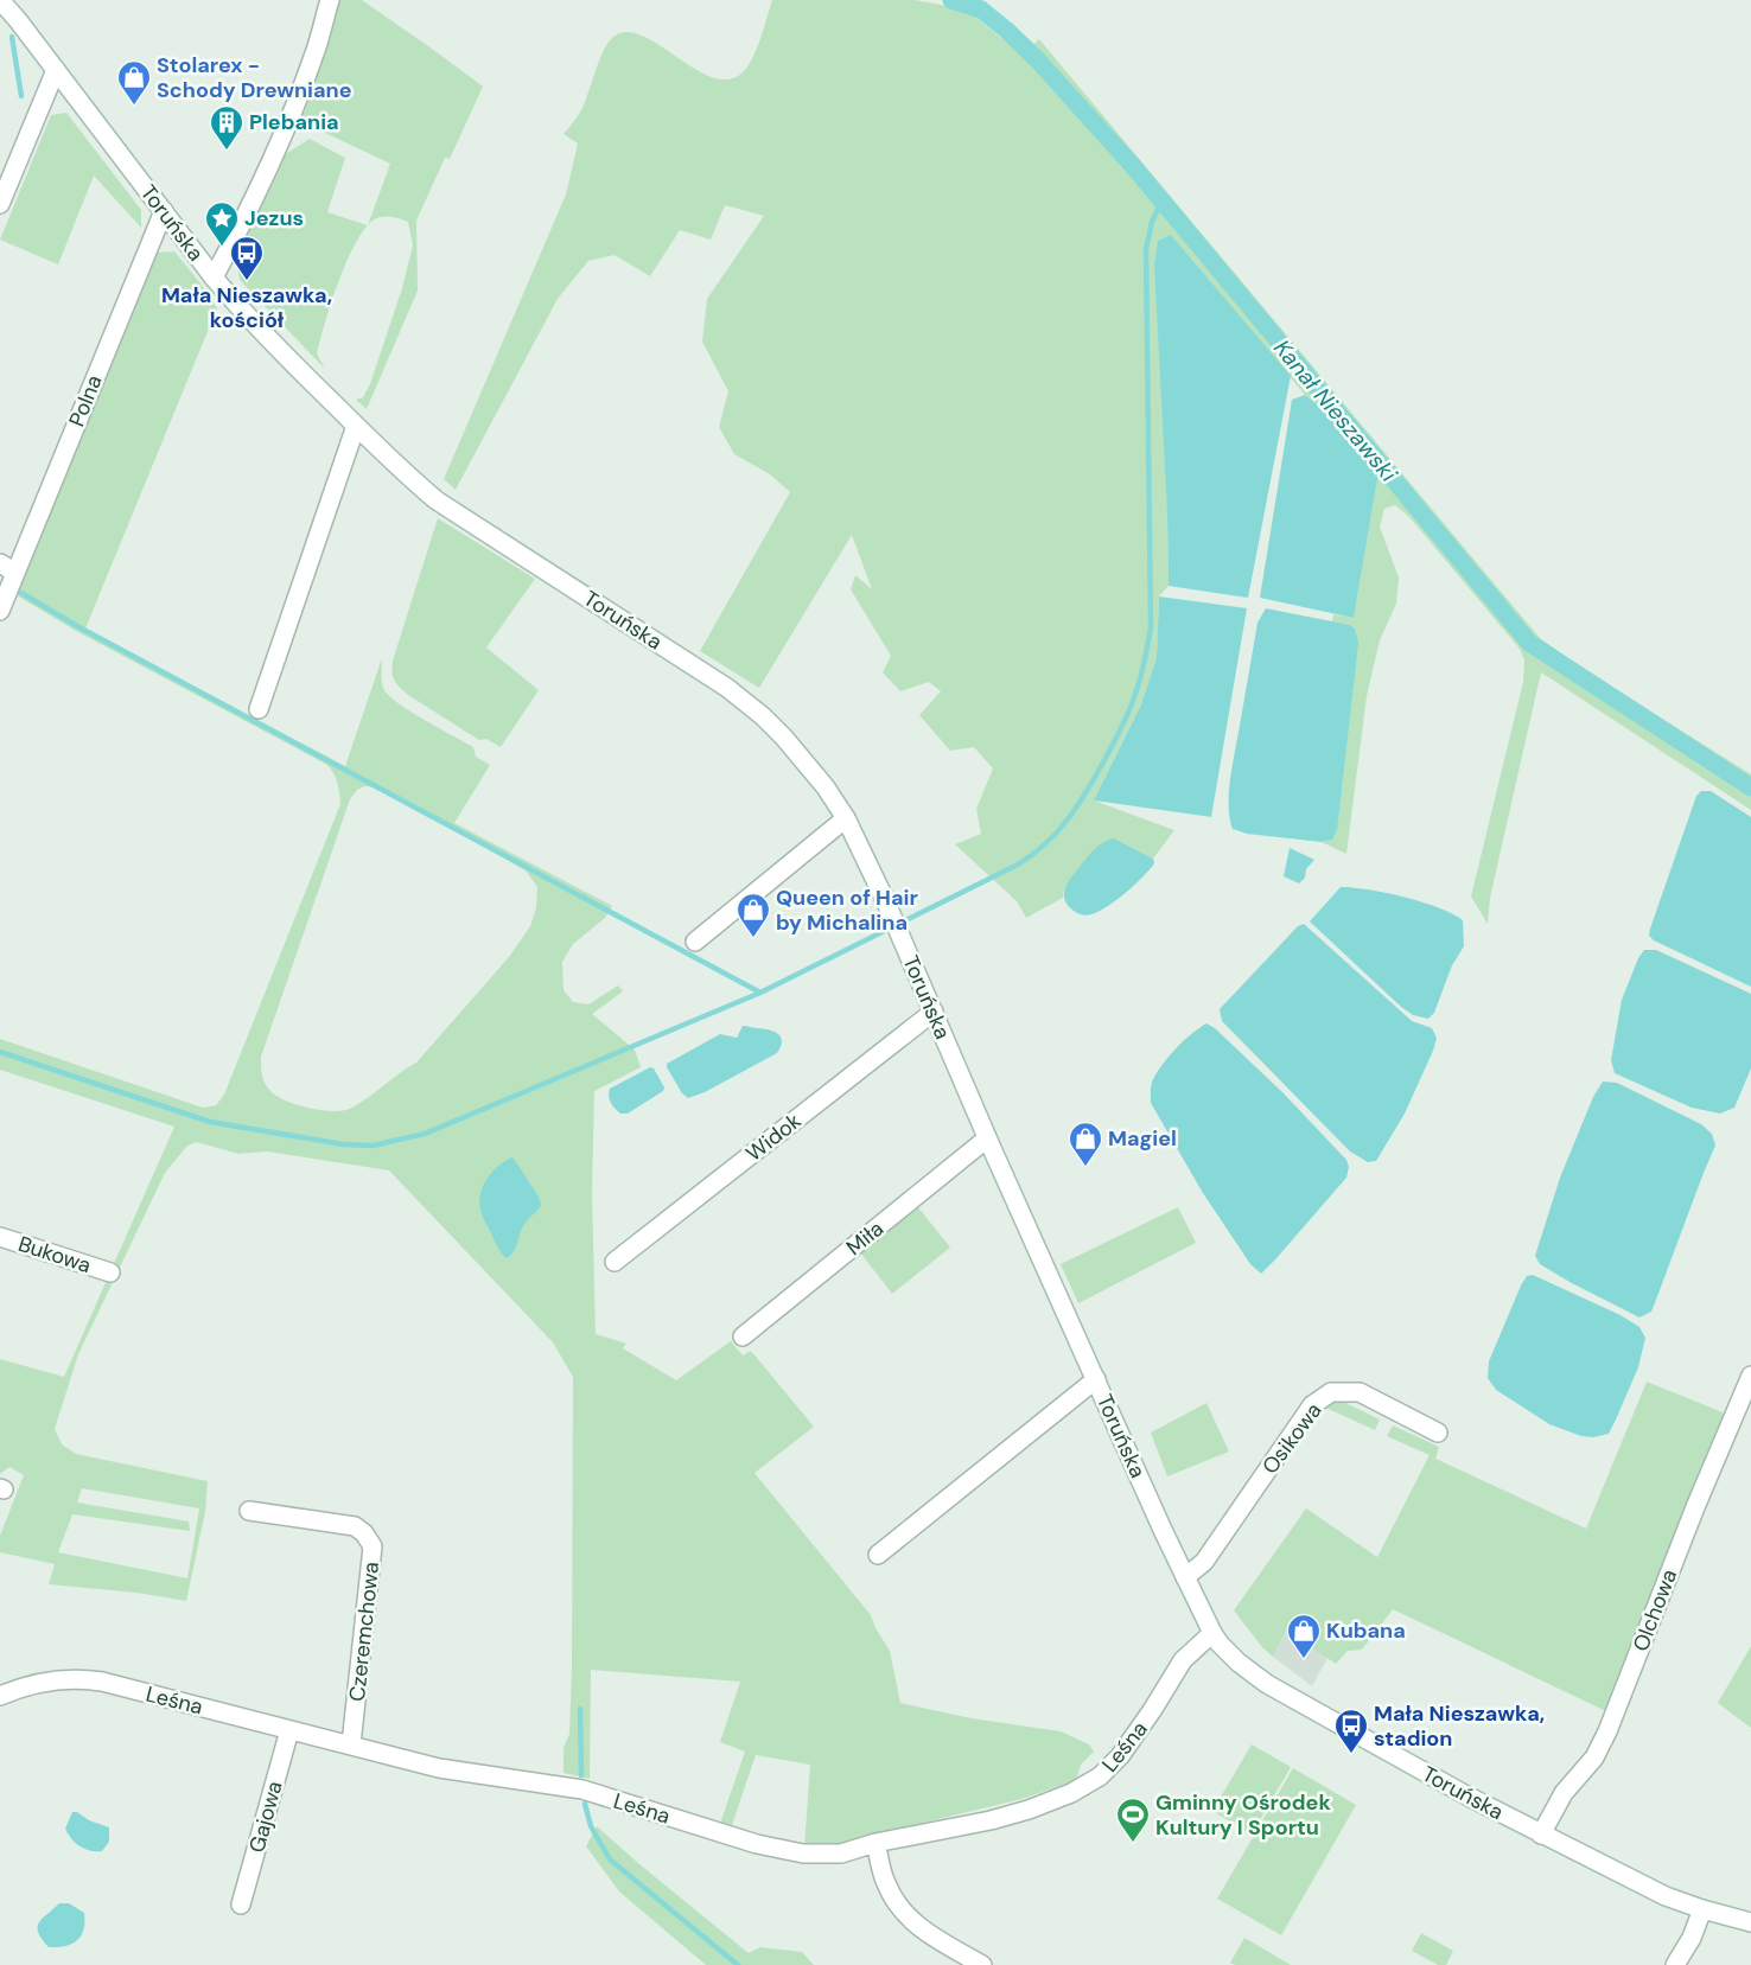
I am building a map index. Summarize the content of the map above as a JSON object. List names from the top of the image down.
{
  "streets": {
    "street": [
      "Toruńska",
      "Polna",
      "Widok",
      "Miła",
      "Bukowa",
      "Osikowa",
      "Olchowa",
      "Czeremchowa",
      "Leśna",
      "Gajowa"
    ]
  },
  "crossings": [
    ["Toruńska", "Polna"],
    ["Toruńska", "Widok"],
    ["Toruńska", "Miła"],
    ["Toruńska", "Osikowa"],
    ["Toruńska", "Olchowa"],
    ["Toruńska", "Leśna"],
    ["Czeremchowa", "Leśna"],
    ["Leśna", "Gajowa"]
  ],
  "water": ["Kanał Nieszawski"],
  "places": {
    "shop": [
      "Stolarex - Schody Drewniane",
      "Queen of Hair by Michalina",
      "Magiel",
      "Kubana"
    ],
    "building": ["Plebania"],
    "place": ["Jezus"],
    "bus stop": ["Mała Nieszawka, kościół", "Mała Nieszawka, stadion"],
    "sports": ["Gminny Ośrodek Kultury I Sportu"]
  }
}
